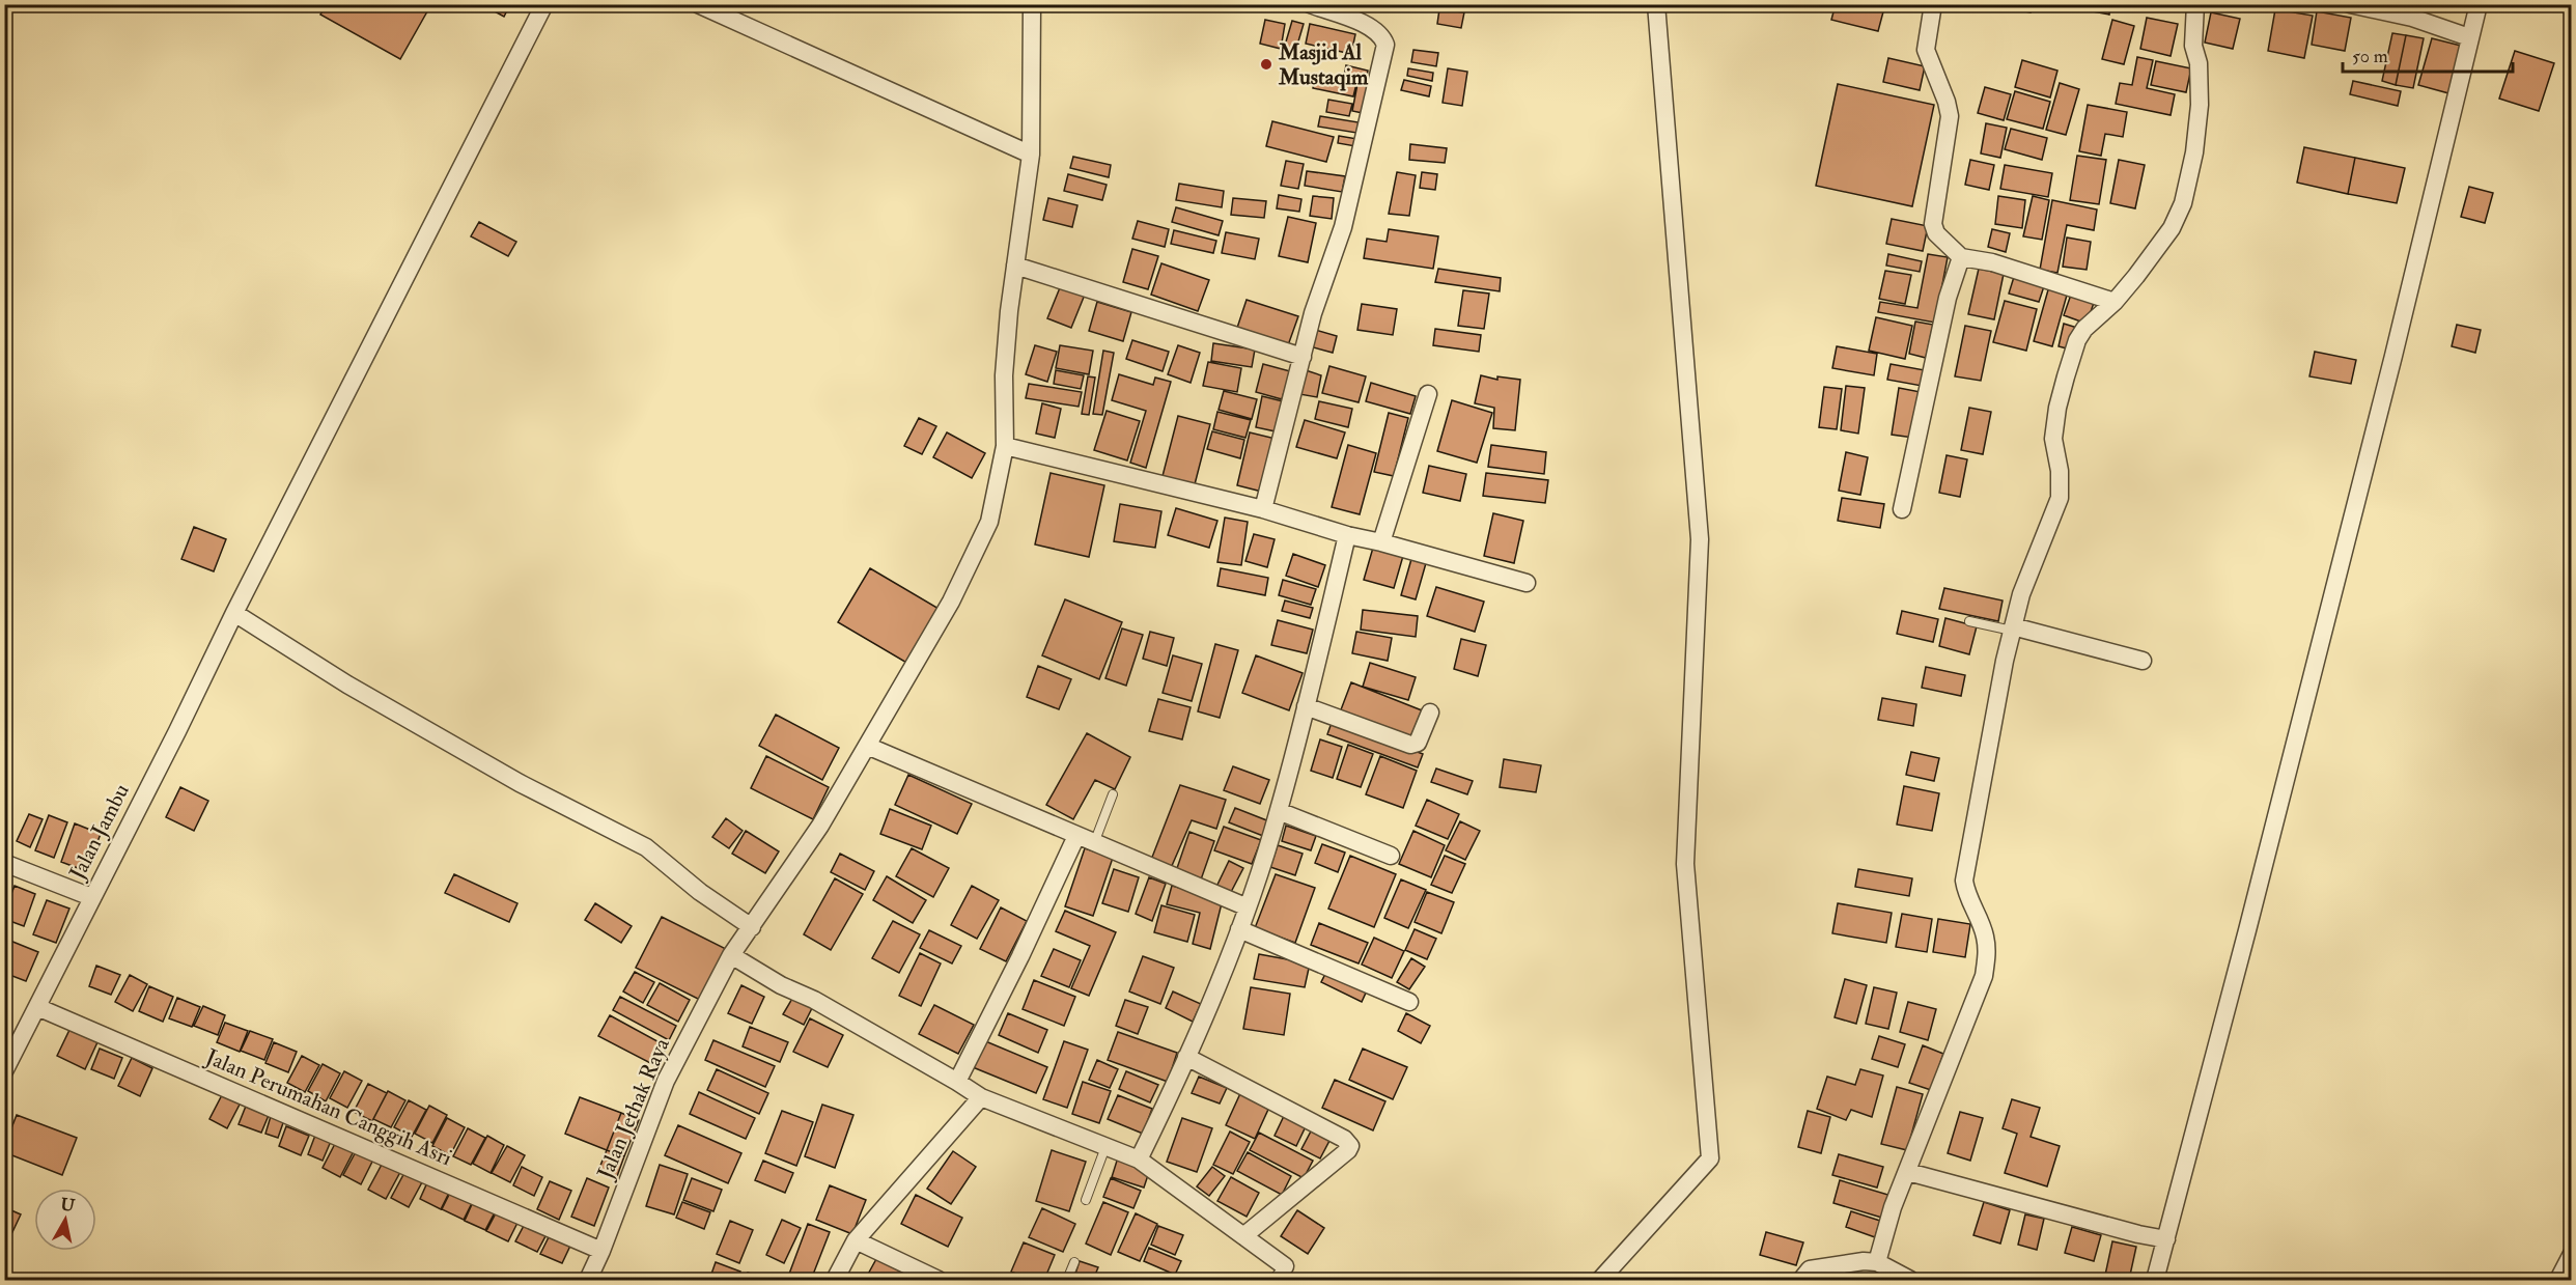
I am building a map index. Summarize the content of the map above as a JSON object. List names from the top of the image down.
{
  "streets": {
    "street": ["Jalan Jambu", "Jalan Perumahan Canggih Asri", "Jalan Jethak Raya"]
  },
  "crossings": [
    ["Jalan Jambu", "Jalan Perumahan Canggih Asri"],
    ["Jalan Perumahan Canggih Asri", "Jalan Jethak Raya"]
  ],
  "places": ["Masjid Al Mustaqim"],
  "scale_bar": "50 m",
  "north": "top"
}
